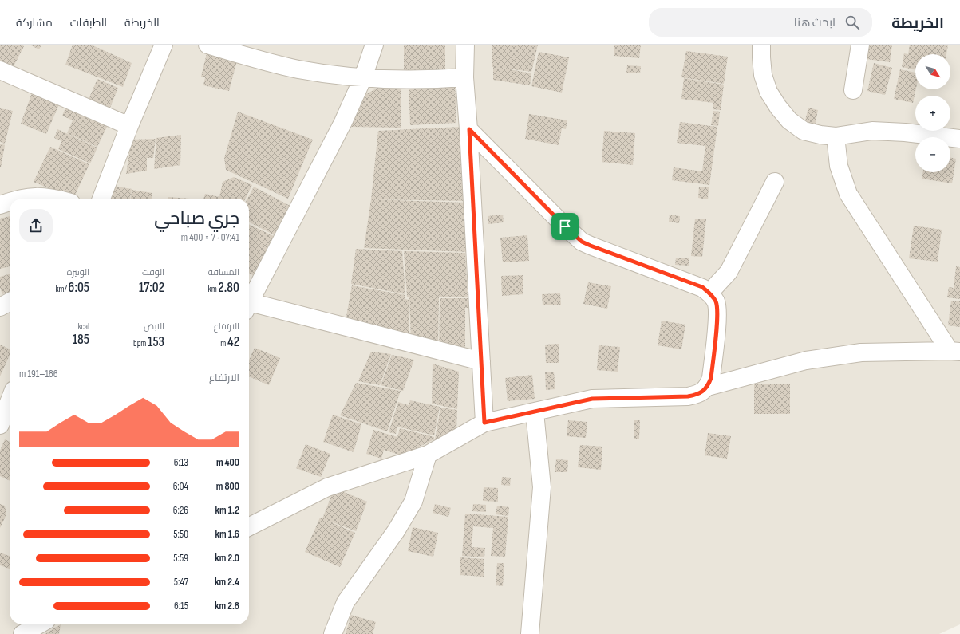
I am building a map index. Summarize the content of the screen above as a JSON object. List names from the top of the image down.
{
  "north": "bottom right",
  "page": {
    "header": "الخريطة",
    "search": "ابحث هنا",
    "nav": ["الخريطة", "الطبقات", "مشاركة"],
    "map_buttons": ["+", "−"],
    "heading": ["جري صباحي", "07:41 · 7 × 400 m"],
    "stats": [
      ["المسافة", "2.80 km"],
      ["الوقت", "17:02"],
      ["الوتيرة", "6:05 /km"],
      ["الارتفاع", "42 m"],
      ["النبض", "153 bpm"],
      ["kcal", "185"]
    ],
    "chart": ["الارتفاع", "186–191 m"],
    "list": [
      {
        "name": "400 m",
        "note": "6:13"
      },
      {
        "name": "800 m",
        "note": "6:04"
      },
      {
        "name": "1.2 km",
        "note": "6:26"
      },
      {
        "name": "1.6 km",
        "note": "5:50"
      },
      {
        "name": "2.0 km",
        "note": "5:59"
      },
      {
        "name": "2.4 km",
        "note": "5:47"
      },
      {
        "name": "2.8 km",
        "note": "6:15"
      }
    ]
  }
}
